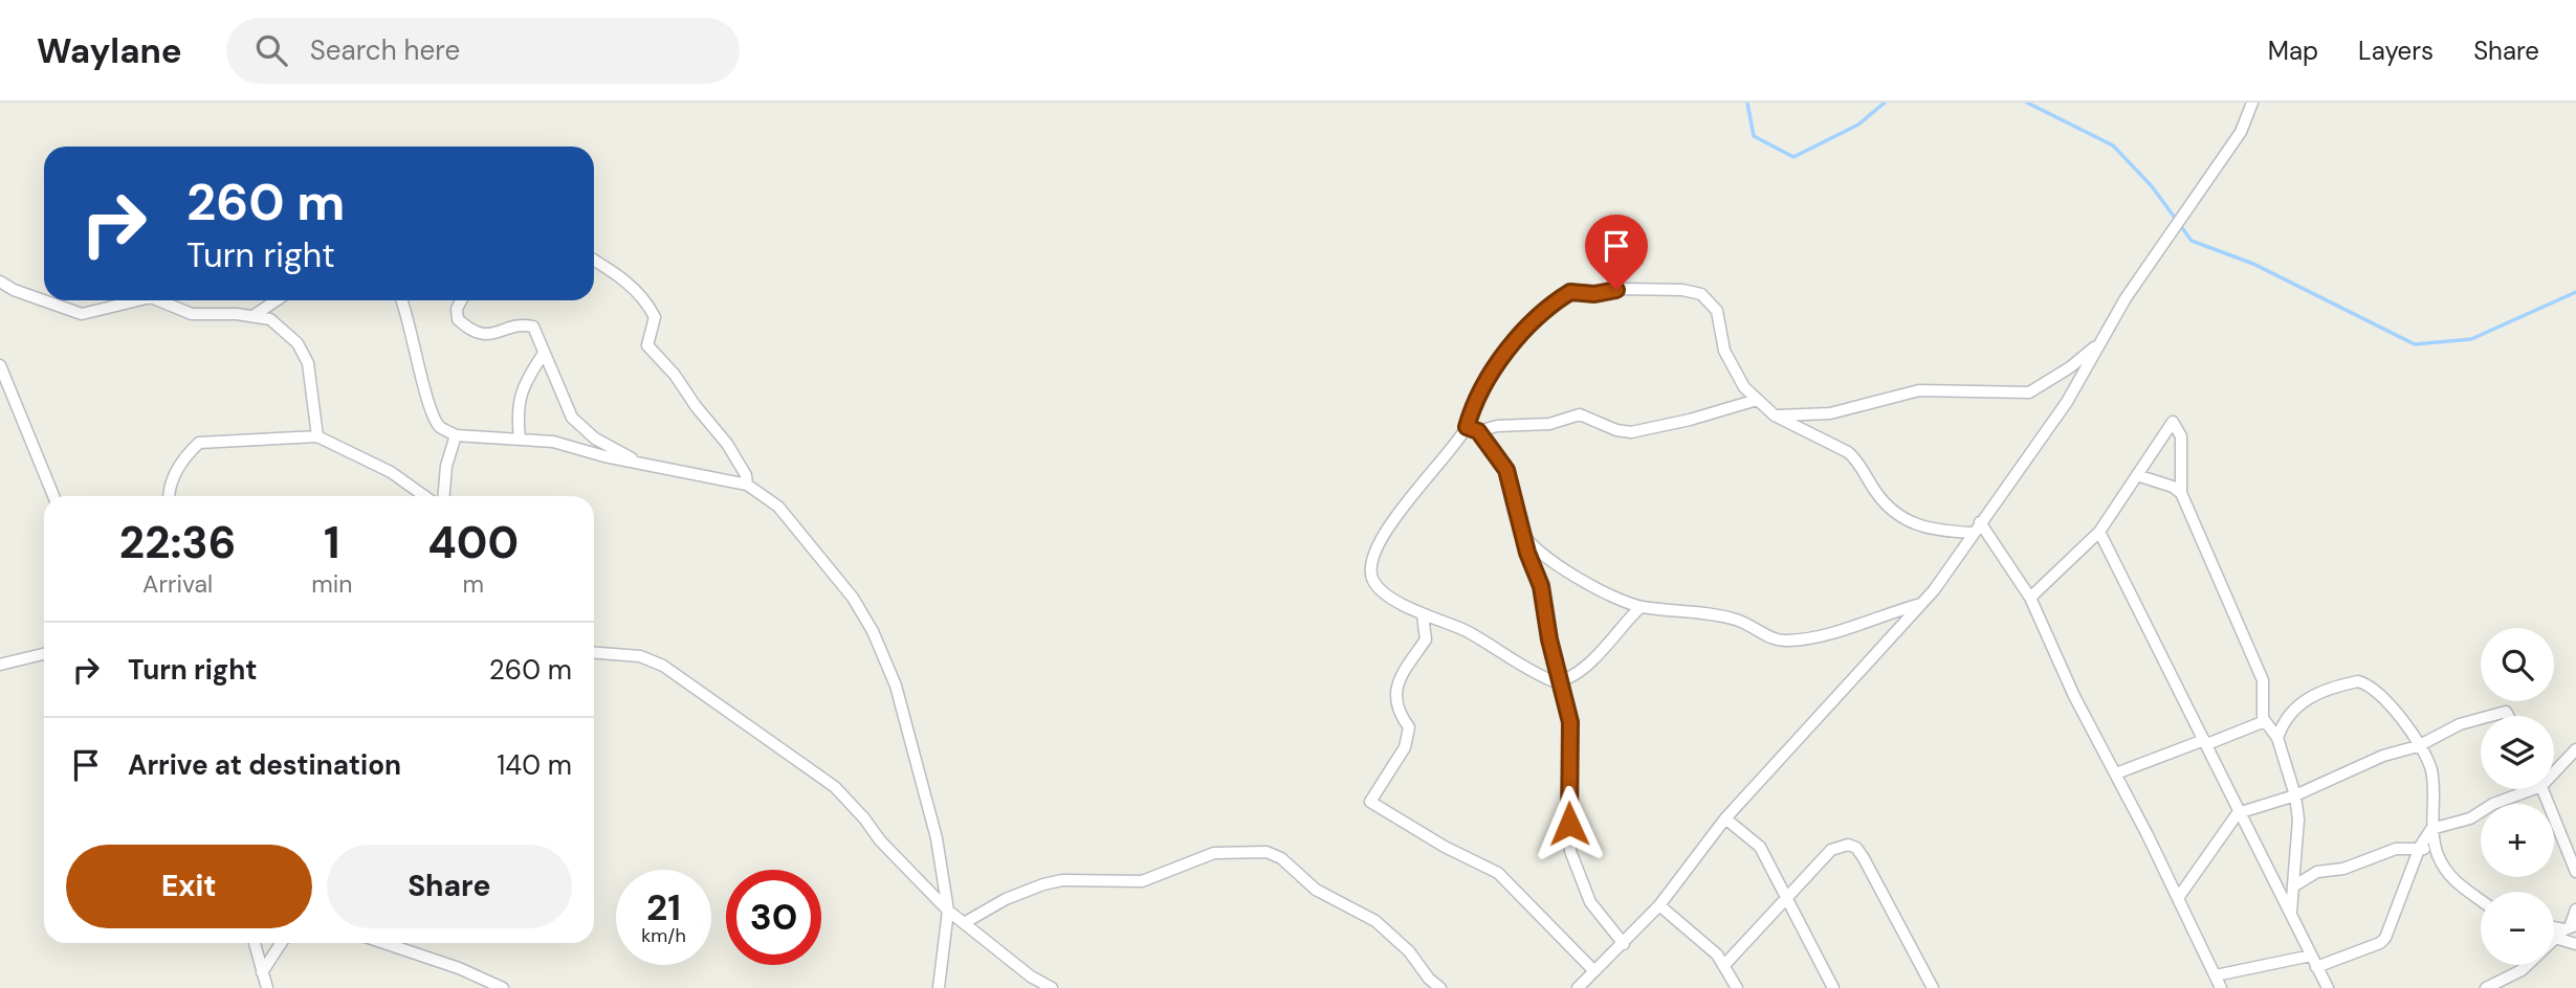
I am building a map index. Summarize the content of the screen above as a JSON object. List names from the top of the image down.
{
  "page": {
    "header": "Waylane",
    "search": "Search here",
    "nav": ["Map", "Layers", "Share"],
    "turn": ["260 m", "Turn right"],
    "eta": [
      "22:36",
      "Arrival",
      "1",
      "min",
      "400",
      "m"
    ],
    "list": [
      {
        "name": "Turn right",
        "value": "260 m"
      },
      {
        "name": "Arrive at destination",
        "value": "140 m"
      }
    ],
    "map_buttons": ["+", "−"],
    "buttons": ["Exit", "Share"],
    "speed": "21 km/h",
    "limit": "30"
  }
}
